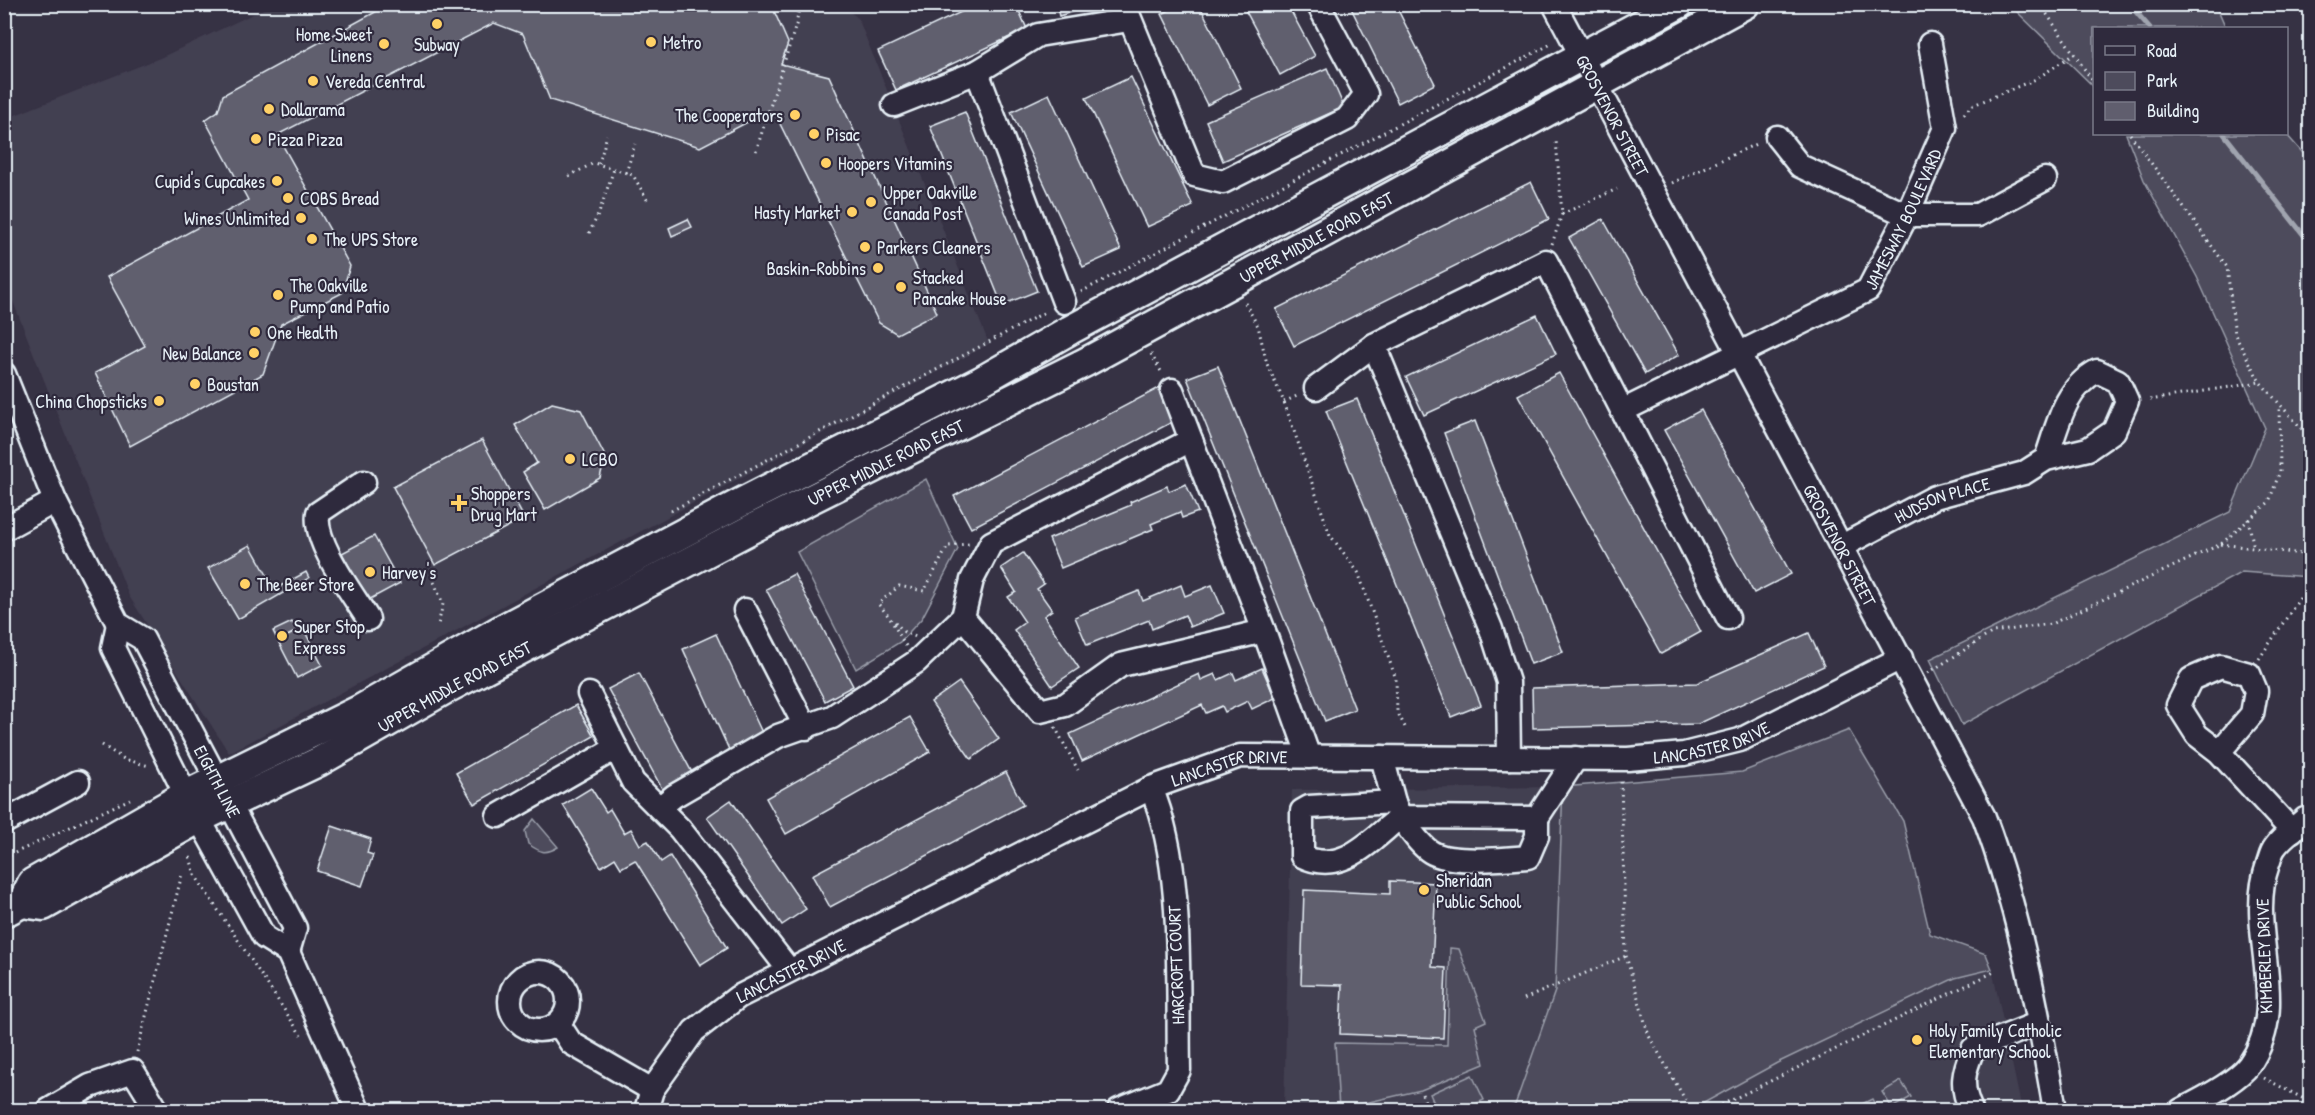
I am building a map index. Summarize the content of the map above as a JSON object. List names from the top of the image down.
{
  "streets": {
    "main road": ["UPPER MIDDLE ROAD EAST"],
    "street": [
      "GROSVENOR STREET",
      "JAMESWAY BOULEVARD",
      "HUDSON PLACE",
      "LANCASTER DRIVE",
      "EIGHTH LINE",
      "KIMBERLEY DRIVE",
      "HARCROFT COURT"
    ]
  },
  "crossings": [
    ["GROSVENOR STREET", "JAMESWAY BOULEVARD"],
    ["GROSVENOR STREET", "UPPER MIDDLE ROAD EAST"],
    ["GROSVENOR STREET", "HUDSON PLACE"],
    ["GROSVENOR STREET", "LANCASTER DRIVE"],
    ["UPPER MIDDLE ROAD EAST", "EIGHTH LINE"],
    ["LANCASTER DRIVE", "HARCROFT COURT"]
  ],
  "places": {
    "other": [
      "Subway",
      "Metro",
      "Home Sweet Linens",
      "Vereda Central",
      "Dollarama",
      "The Cooperators",
      "Pisac",
      "Pizza Pizza",
      "Hoopers Vitamins",
      "Cupid's Cupcakes",
      "COBS Bread",
      "Upper Oakville Canada Post",
      "Hasty Market",
      "Wines Unlimited",
      "The UPS Store",
      "Parkers Cleaners",
      "Baskin-Robbins",
      "Stacked Pancake House",
      "The Oakville Pump and Patio",
      "One Health",
      "New Balance",
      "Boustan",
      "China Chopsticks",
      "LCBO",
      "Harvey's",
      "The Beer Store",
      "Super Stop Express",
      "Sheridan Public School",
      "Holy Family Catholic Elementary School"
    ],
    "health": ["Shoppers Drug Mart"]
  },
  "legend": ["Road", "Park", "Building"]
}
